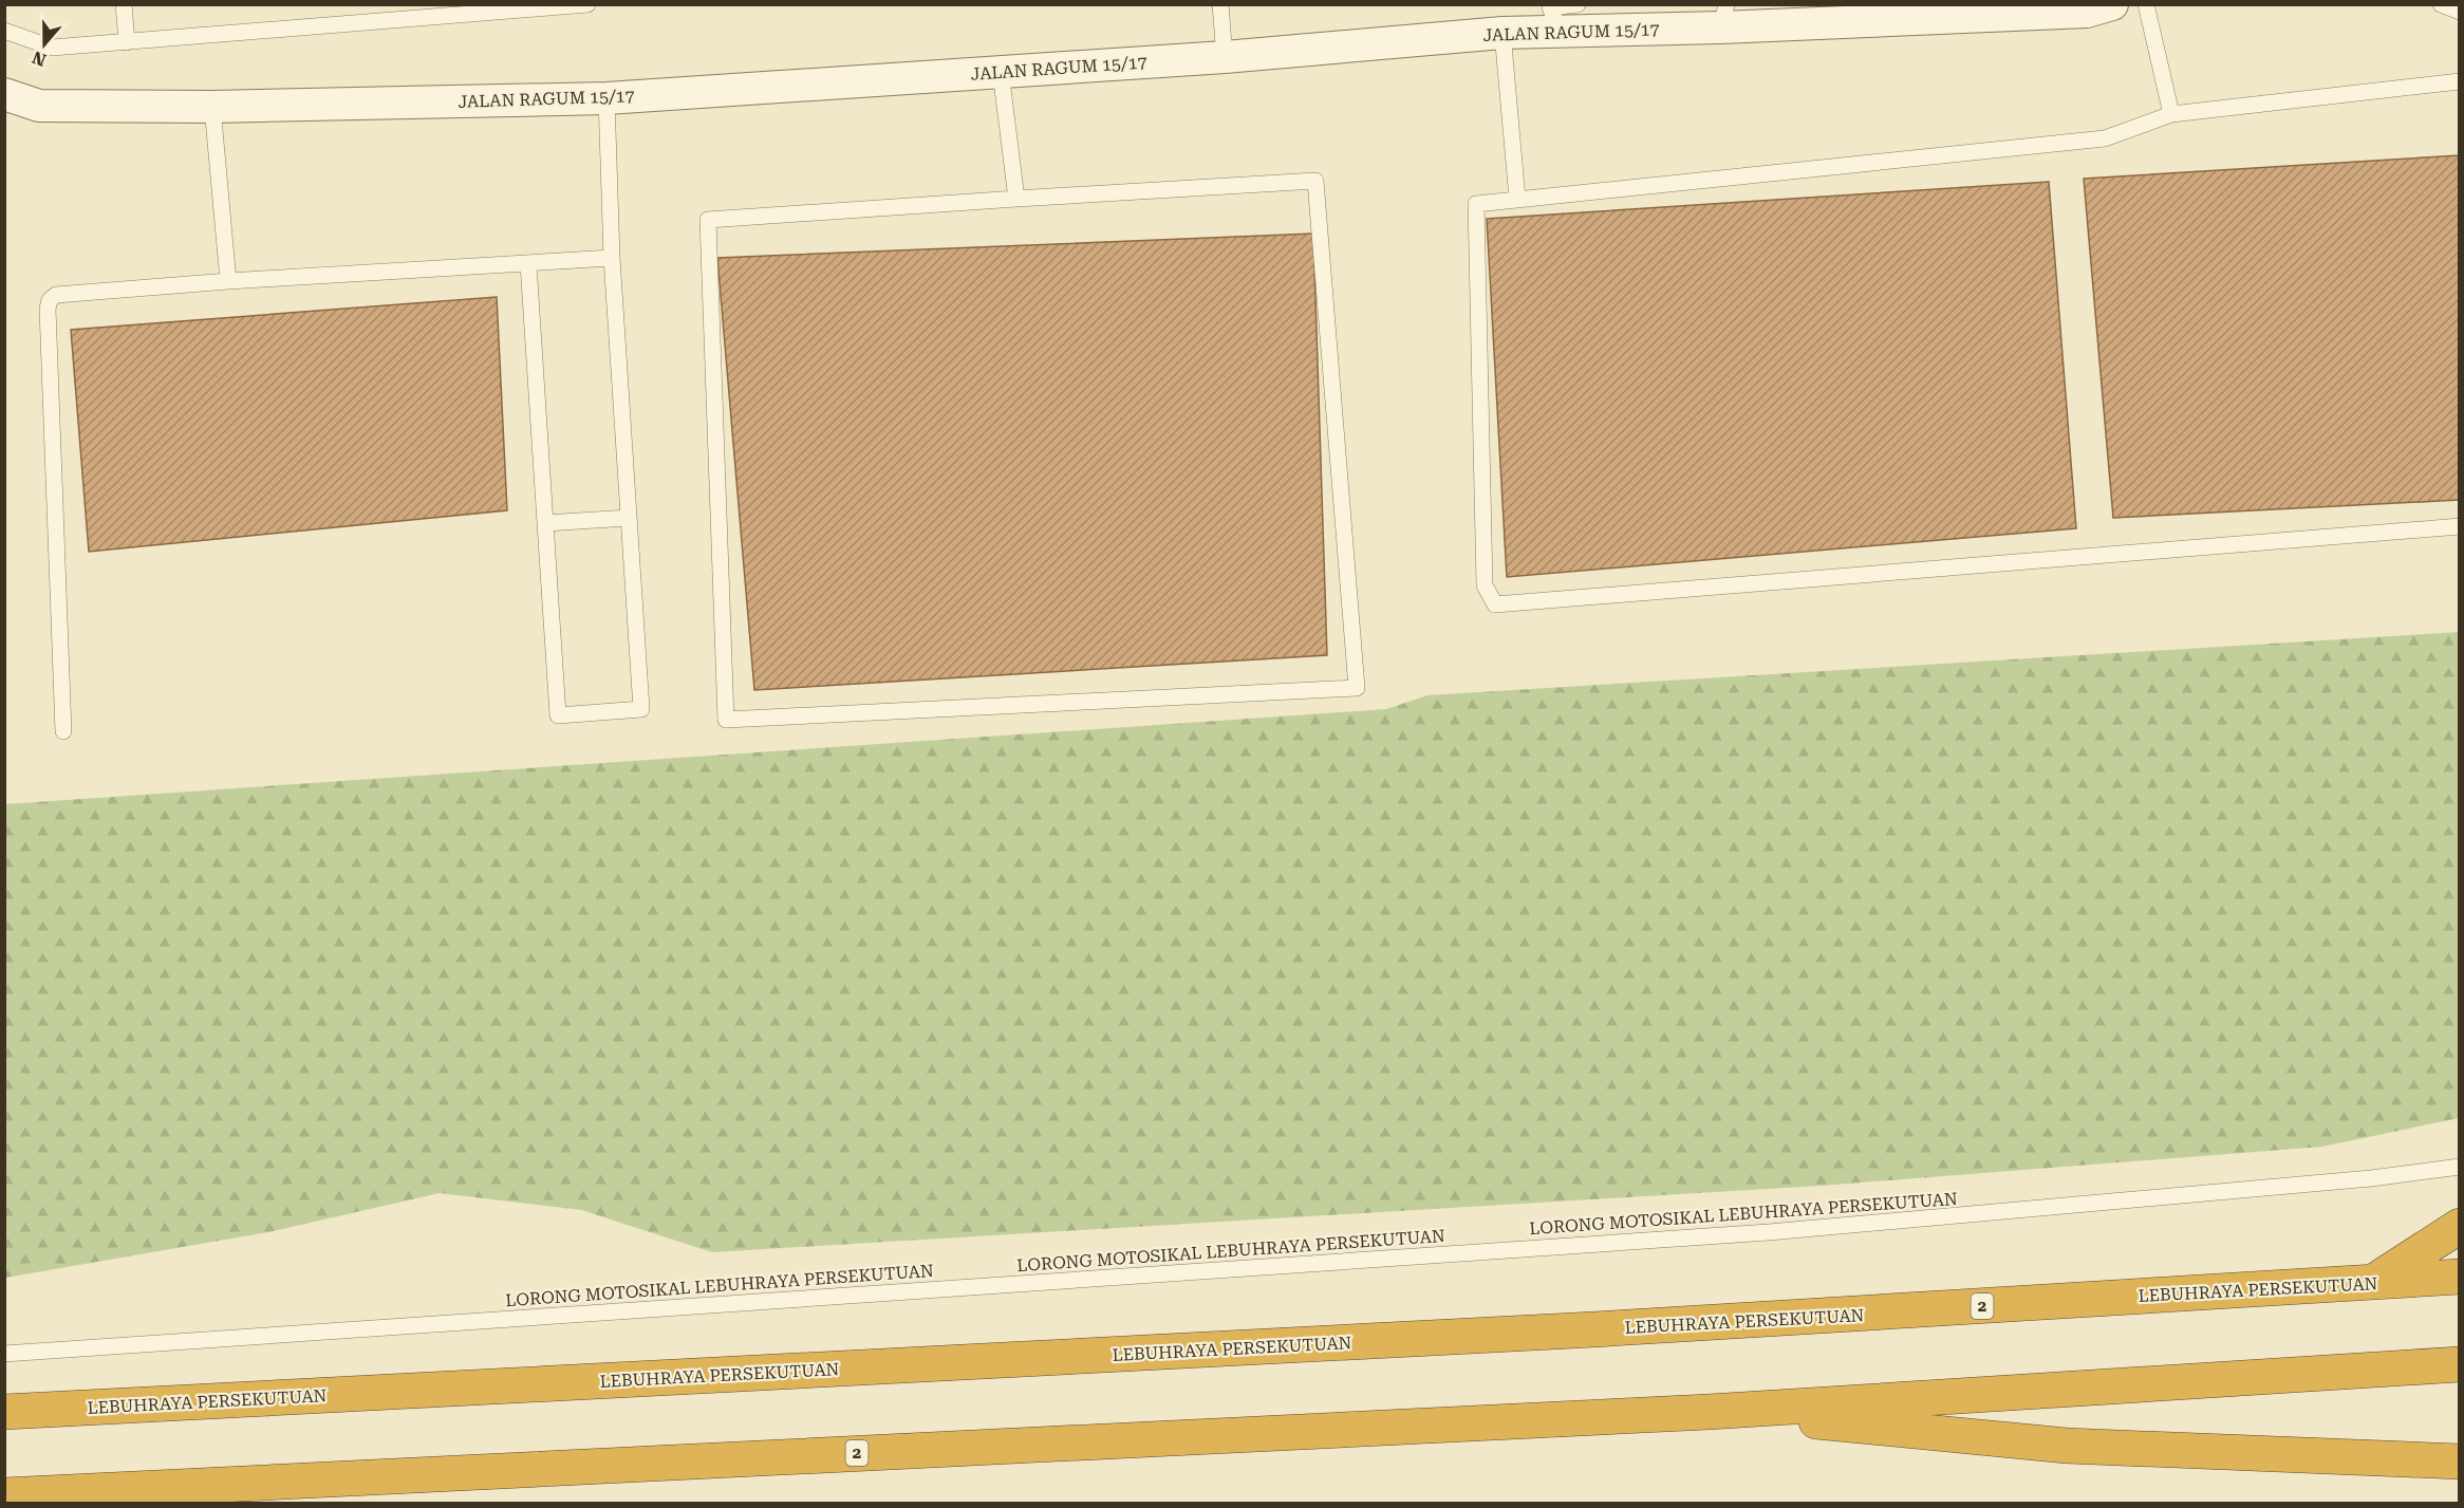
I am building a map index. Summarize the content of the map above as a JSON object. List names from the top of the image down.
{
  "streets": {
    "highway": ["LEBUHRAYA PERSEKUTUAN", "2"],
    "street": ["JALAN RAGUM 15/17"],
    "lane": ["LORONG MOTOSIKAL LEBUHRAYA PERSEKUTUAN"]
  },
  "north": "bottom"
}
